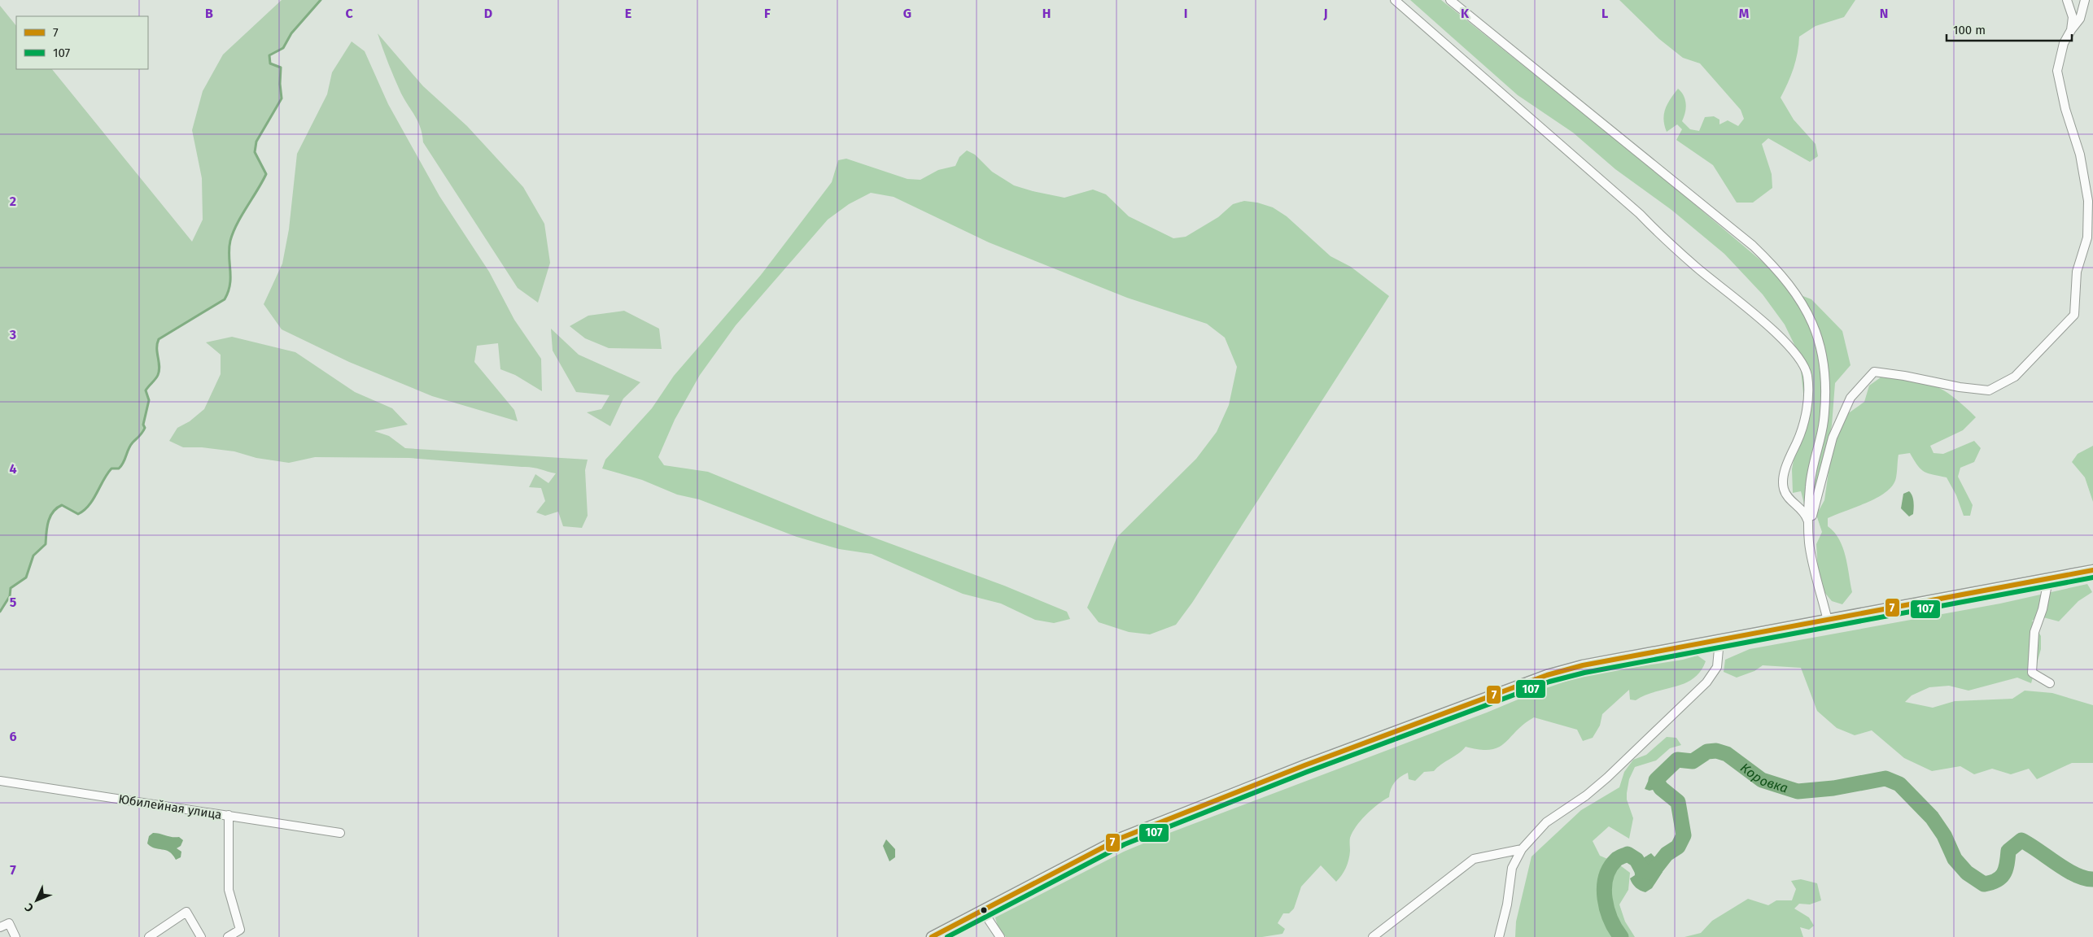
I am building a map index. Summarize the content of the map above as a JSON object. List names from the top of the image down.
{
  "streets": {
    "street": ["Юбилейная улица"]
  },
  "water": ["Коровка"],
  "lines": ["transit line 7", "transit line 107"],
  "legend": ["7", "107"],
  "scale_bar": "100 m",
  "north": "bottom left",
  "grid": {
    "columns": [
      "B",
      "C",
      "D",
      "E",
      "F",
      "G",
      "H",
      "I",
      "J",
      "K",
      "L",
      "M",
      "N"
    ],
    "rows": [
      "2",
      "3",
      "4",
      "5",
      "6",
      "7"
    ]
  }
}
